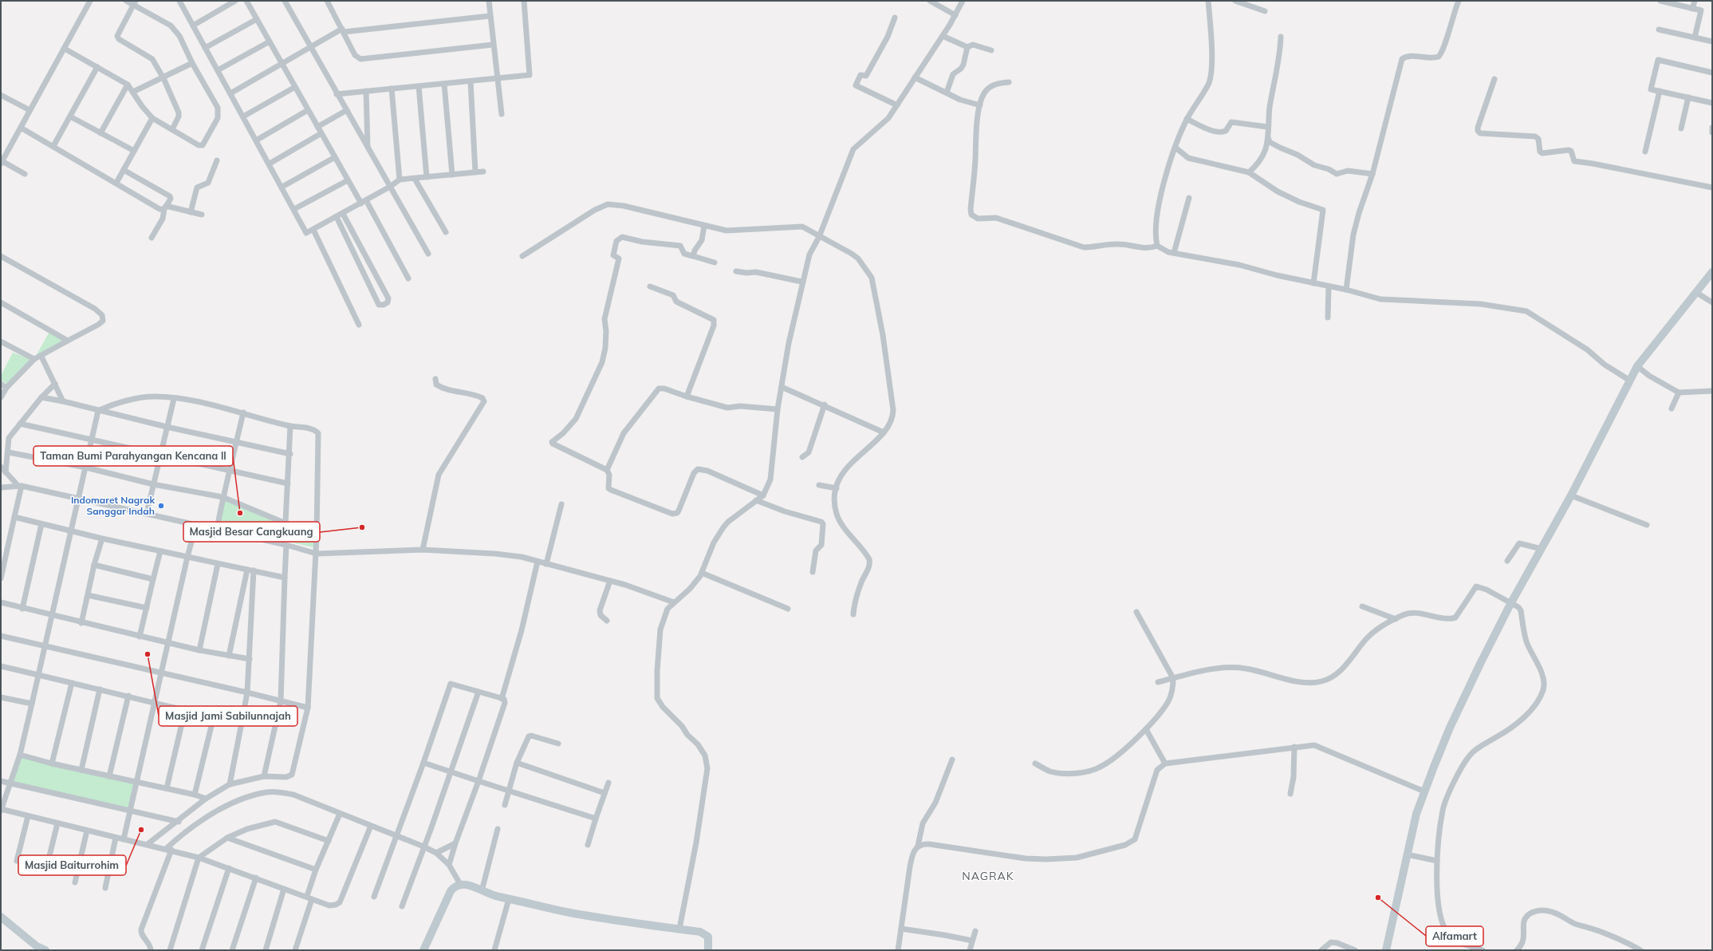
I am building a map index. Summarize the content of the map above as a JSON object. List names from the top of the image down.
{
  "districts": ["NAGRAK"],
  "places": [
    "Indomaret Nagrak Sanggar Indah",
    "Taman Bumi Parahyangan Kencana ll",
    "Masjid Besar Cangkuang",
    "Masjid Jami Sabilunnajah",
    "Masjid Baiturrohim",
    "Alfamart"
  ]
}
